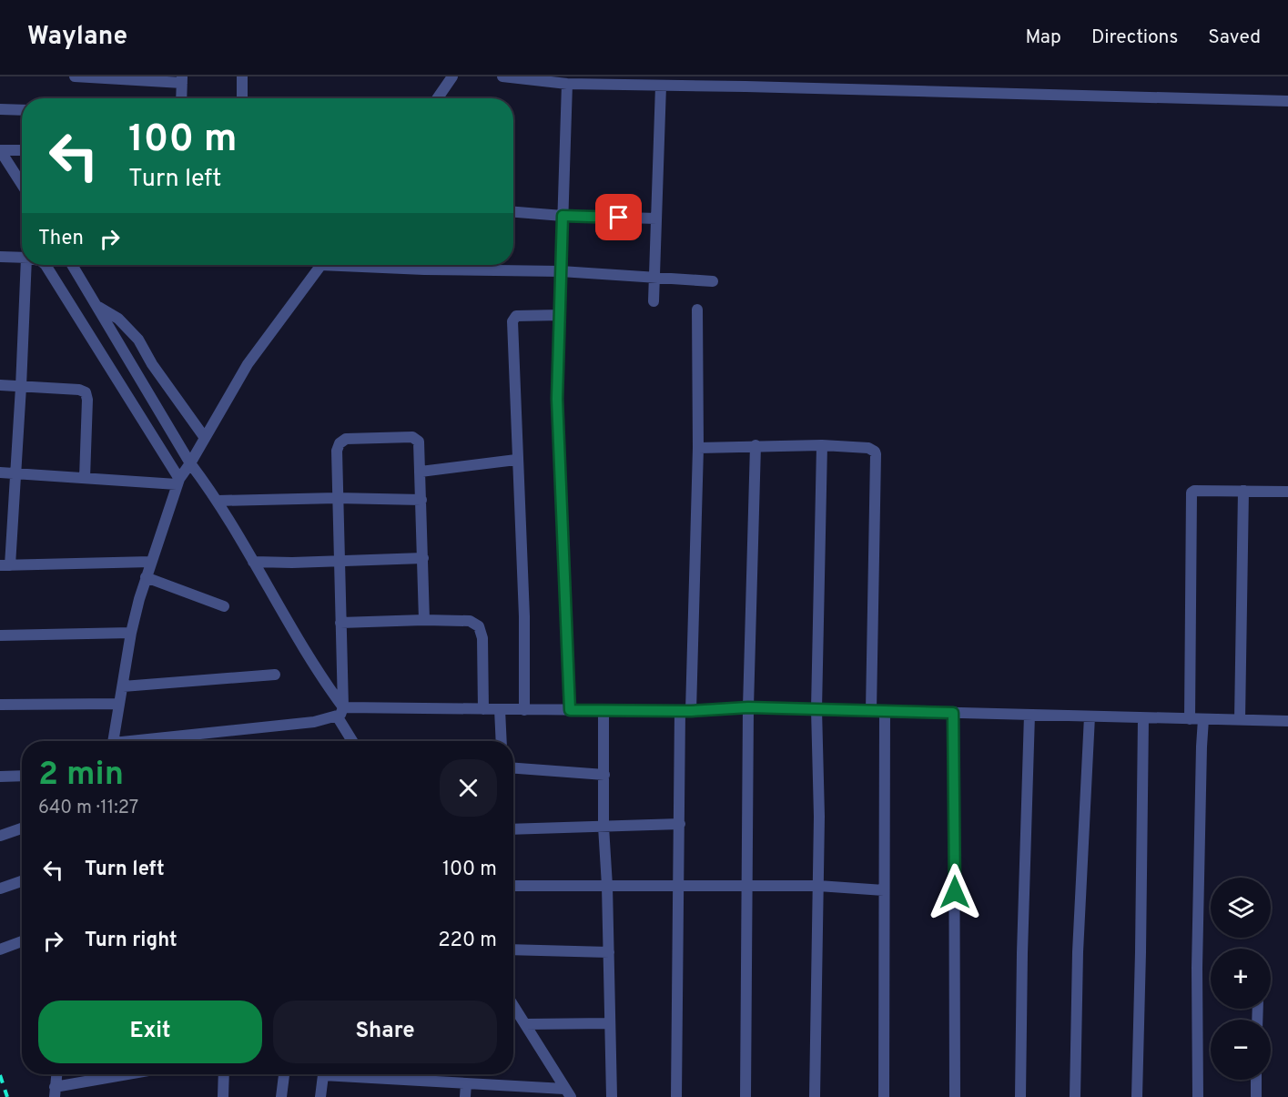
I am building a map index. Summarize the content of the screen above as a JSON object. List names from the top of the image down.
{
  "page": {
    "header": "Waylane",
    "nav": ["Map", "Directions", "Saved"],
    "turn": ["100 m", "Turn left"],
    "then": "Then",
    "heading": ["2 min", "640 m · 11:27"],
    "list": [
      {
        "name": "Turn left",
        "value": "100 m"
      },
      {
        "name": "Turn right",
        "value": "220 m"
      }
    ],
    "map_buttons": ["+", "−"],
    "buttons": ["Exit", "Share"]
  }
}
